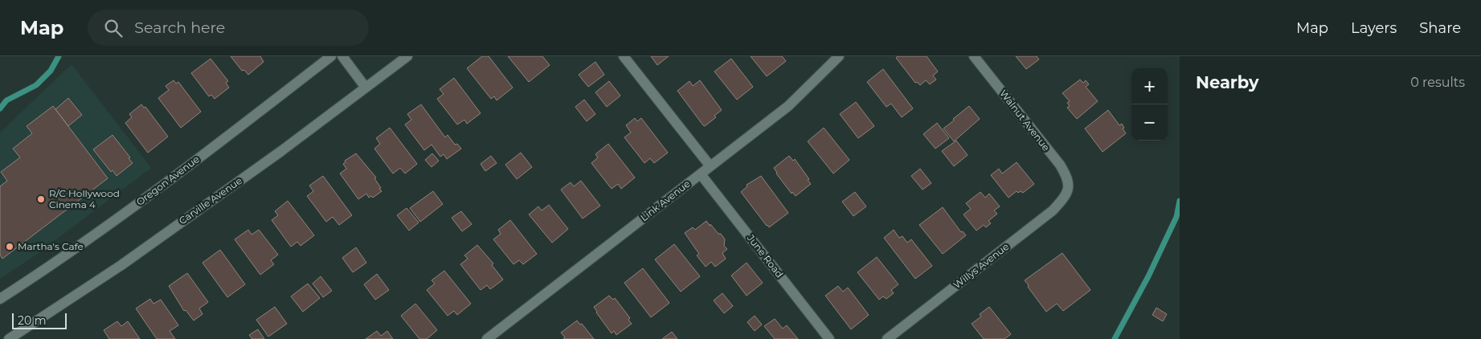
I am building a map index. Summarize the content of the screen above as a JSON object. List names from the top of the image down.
{
  "streets": {
    "street": [
      "Walnut Avenue",
      "Oregon Avenue",
      "Carville Avenue",
      "Link Avenue",
      "June Road",
      "Willys Avenue"
    ]
  },
  "crossings": [
    ["Walnut Avenue", "Willys Avenue"],
    ["Link Avenue", "June Road"]
  ],
  "places": ["R/C Hollywood Cinema 4", "Martha's Cafe"],
  "scale_bar": "20 m",
  "page": {
    "header": "Map",
    "search": "Search here",
    "nav": ["Map", "Layers", "Share"],
    "heading": ["Nearby", "0 results"],
    "map_buttons": ["+", "−"],
    "scale": "20 m"
  }
}
